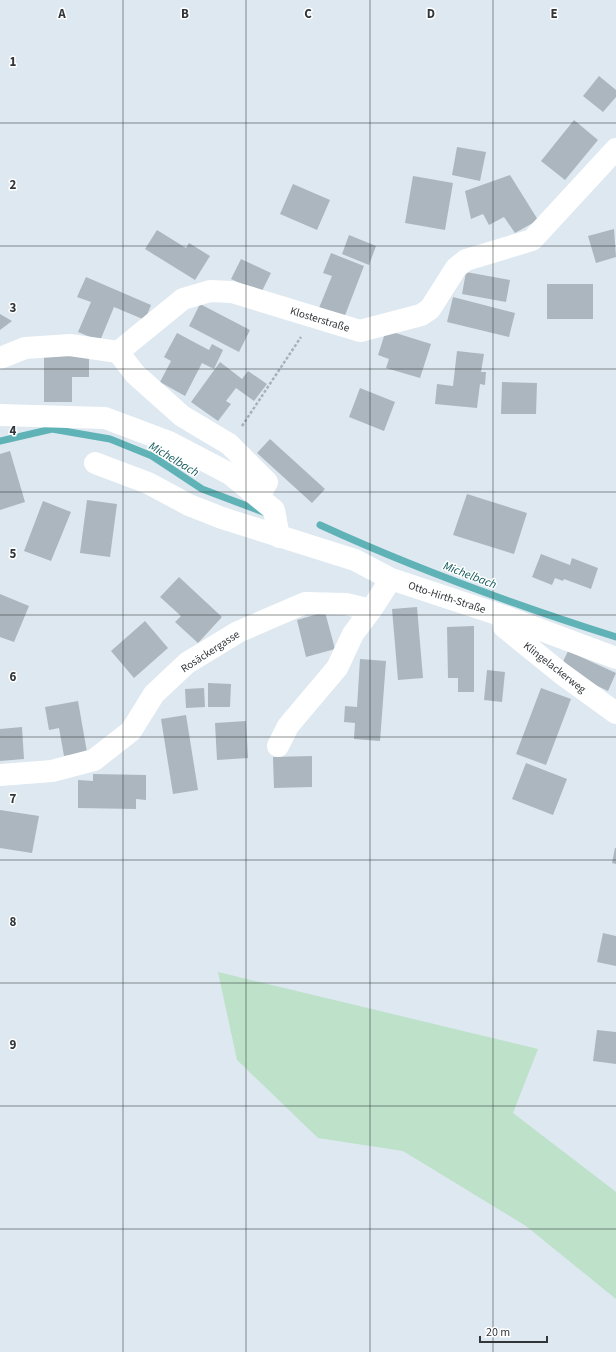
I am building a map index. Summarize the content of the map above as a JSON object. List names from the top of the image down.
{
  "streets": {
    "street": [
      "Klosterstraße",
      "Otto-Hirth-Straße",
      "Rosäckergasse",
      "Klingelackerweg"
    ]
  },
  "crossings": [
    ["Otto-Hirth-Straße", "Klingelackerweg"]
  ],
  "water": ["Michelbach"],
  "scale_bar": "20 m",
  "grid": {
    "columns": [
      "A",
      "B",
      "C",
      "D",
      "E"
    ],
    "rows": [
      "1",
      "2",
      "3",
      "4",
      "5",
      "6",
      "7",
      "8",
      "9"
    ]
  }
}
